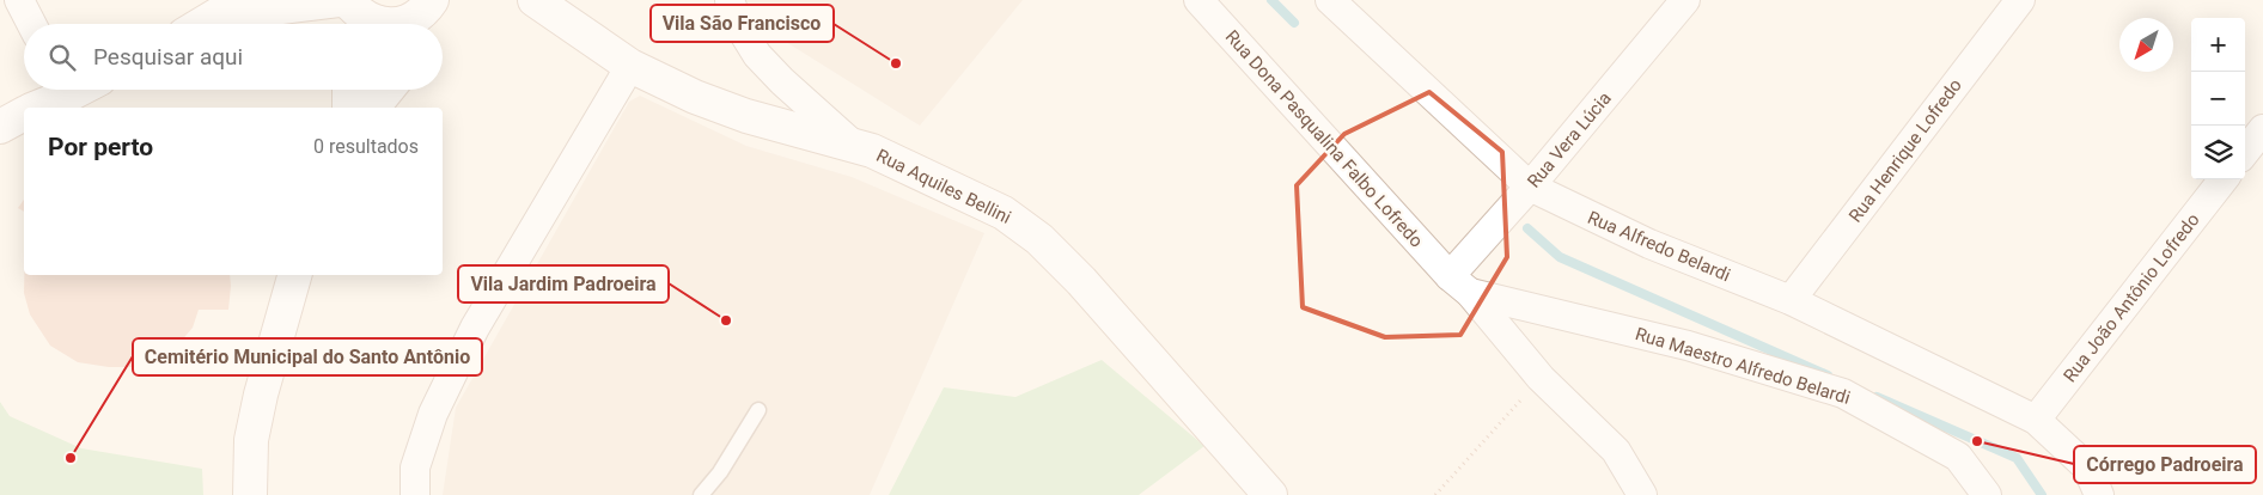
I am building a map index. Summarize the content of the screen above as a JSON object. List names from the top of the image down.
{
  "streets": {
    "street": [
      "Rua Dona Pasqualina Falbo Lofredo",
      "Rua Vera Lúcia",
      "Rua Henrique Lofredo",
      "Rua Aquiles Bellini",
      "Rua Alfredo Belardi",
      "Rua João Antônio Lofredo",
      "Rua Maestro Alfredo Belardi"
    ]
  },
  "crossings": [
    ["Rua Dona Pasqualina Falbo Lofredo", "Rua Vera Lúcia"],
    ["Rua Dona Pasqualina Falbo Lofredo", "Rua Maestro Alfredo Belardi"],
    ["Rua Vera Lúcia", "Rua Alfredo Belardi"],
    ["Rua Vera Lúcia", "Rua Maestro Alfredo Belardi"],
    ["Rua Henrique Lofredo", "Rua Alfredo Belardi"],
    ["Rua Alfredo Belardi", "Rua João Antônio Lofredo"]
  ],
  "places": [
    "Vila São Francisco",
    "Vila Jardim Padroeira",
    "Córrego Padroeira",
    "Cemitério Municipal do Santo Antônio"
  ],
  "north": "bottom left",
  "page": {
    "map_buttons": ["+", "−"],
    "search": "Pesquisar aqui",
    "heading": ["Por perto", "0 resultados"]
  }
}
